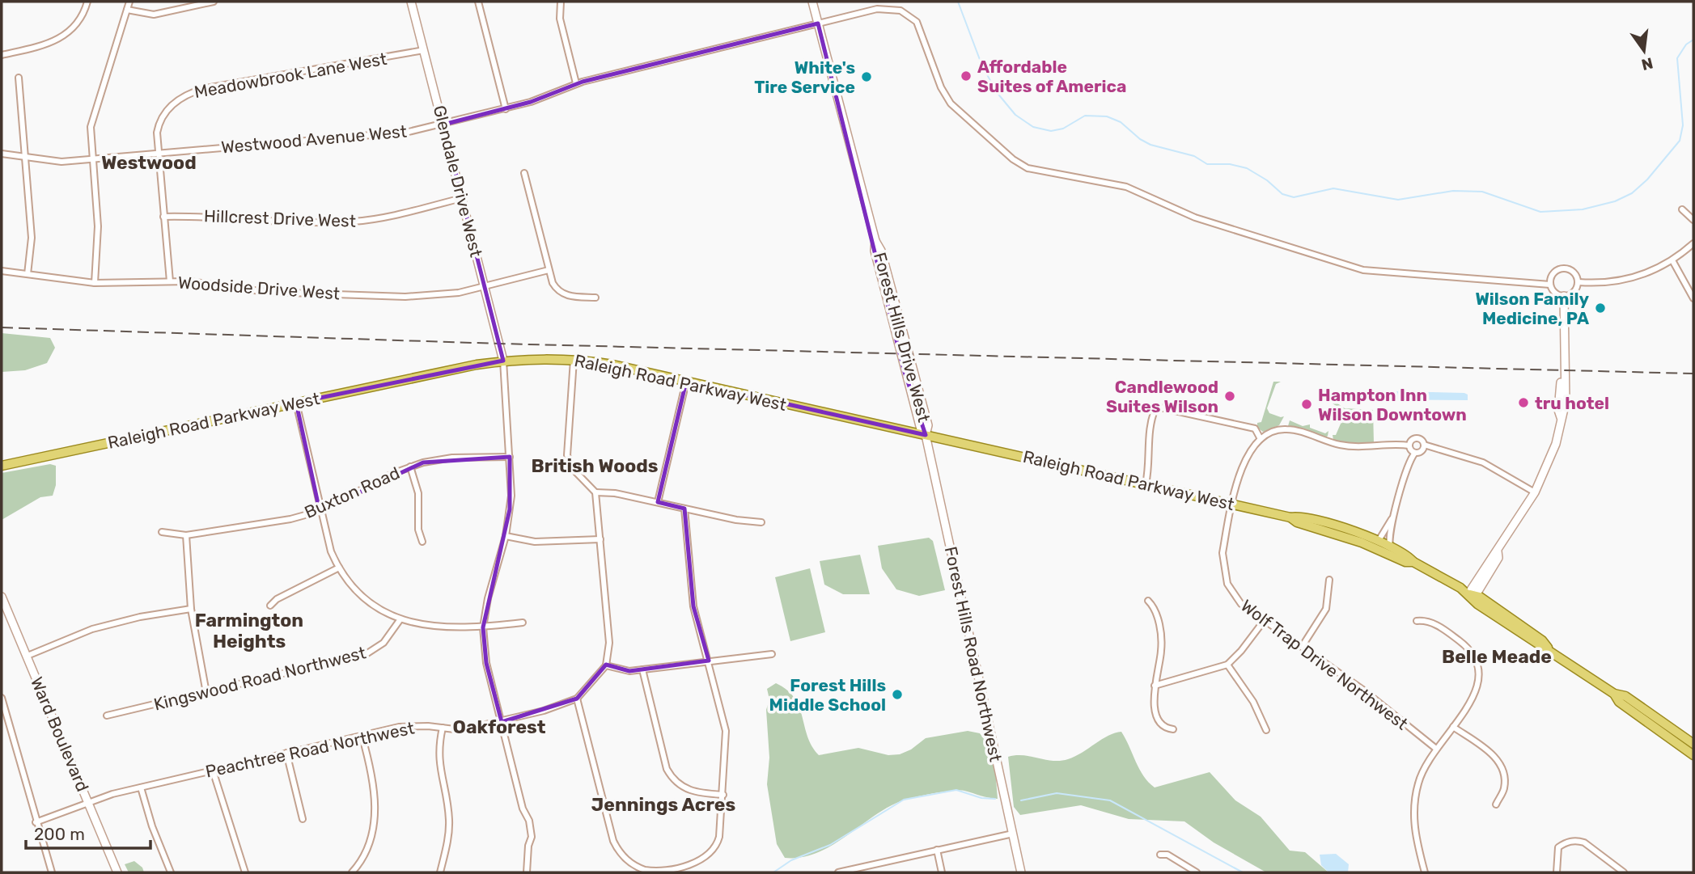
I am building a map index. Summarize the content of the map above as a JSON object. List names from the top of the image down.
{
  "streets": {
    "main road": [
      "Glendale Drive West",
      "Forest Hills Drive West",
      "Raleigh Road Parkway West",
      "Forest Hills Road Northwest",
      "Ward Boulevard"
    ],
    "street": [
      "Meadowbrook Lane West",
      "Westwood Avenue West",
      "Hillcrest Drive West",
      "Woodside Drive West",
      "Buxton Road",
      "Wolf Trap Drive Northwest",
      "Kingswood Road Northwest",
      "Peachtree Road Northwest"
    ]
  },
  "crossings": [
    ["Meadowbrook Lane West", "Westwood Avenue West"],
    ["Meadowbrook Lane West", "Glendale Drive West"],
    ["Meadowbrook Lane West", "Hillcrest Drive West"],
    ["Meadowbrook Lane West", "Woodside Drive West"],
    ["Westwood Avenue West", "Glendale Drive West"],
    ["Westwood Avenue West", "Forest Hills Drive West"],
    ["Glendale Drive West", "Hillcrest Drive West"],
    ["Glendale Drive West", "Woodside Drive West"],
    ["Glendale Drive West", "Raleigh Road Parkway West"],
    ["Forest Hills Drive West", "Raleigh Road Parkway West"],
    ["Forest Hills Drive West", "Forest Hills Road Northwest"],
    ["Raleigh Road Parkway West", "Forest Hills Road Northwest"],
    ["Raleigh Road Parkway West", "Wolf Trap Drive Northwest"],
    ["Ward Boulevard", "Peachtree Road Northwest"]
  ],
  "districts": [
    "Westwood",
    "British Woods",
    "Farmington Heights",
    "Belle Meade",
    "Oakforest",
    "Jennings Acres"
  ],
  "places": [
    "Affordable Suites of America",
    "White's Tire Service",
    "Wilson Family Medicine, PA",
    "Candlewood Suites Wilson",
    "tru hotel",
    "Hampton Inn Wilson Downtown",
    "Forest Hills Middle School"
  ],
  "scale_bar": "200 m",
  "north": "bottom"
}
